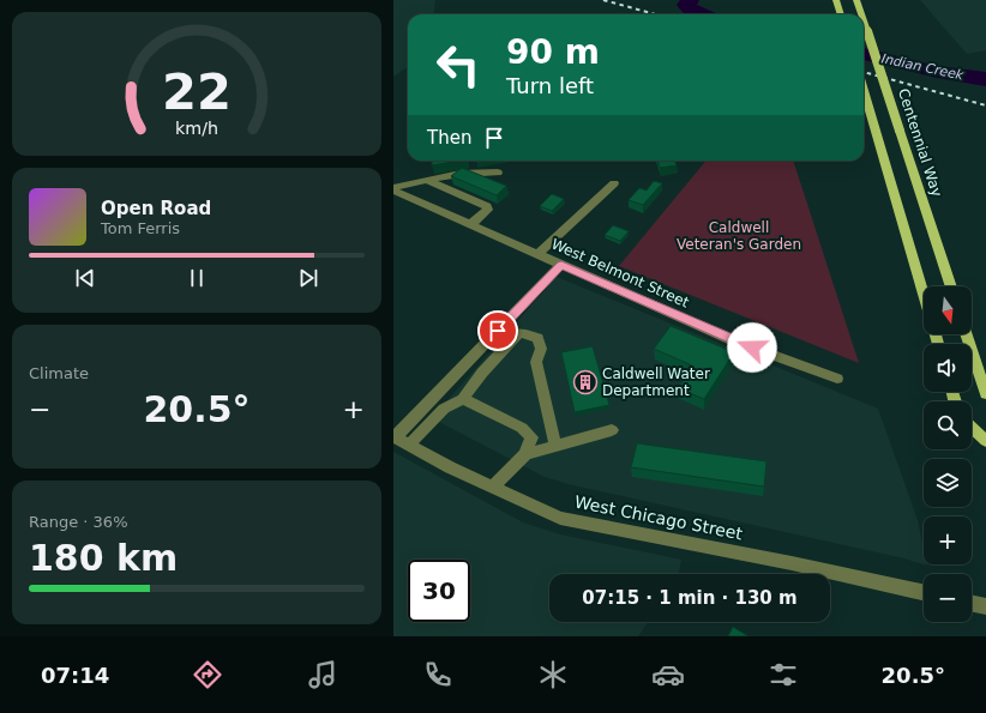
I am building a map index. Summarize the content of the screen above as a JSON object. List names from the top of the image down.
{
  "streets": {
    "main road": ["Centennial Way"],
    "street": ["West Belmont Street", "West Chicago Street"]
  },
  "water": ["Indian Creek"],
  "parks": ["Caldwell Veteran's Garden"],
  "places": {
    "building": ["Caldwell Water Department"]
  },
  "north": "bottom",
  "page": {
    "turn": ["90 m", "Turn left"],
    "then": "Then",
    "song": ["Open Road", "Tom Ferris"],
    "map_buttons": ["+", "−"],
    "tile": [
      "Climate",
      ["Range · 36%", "180 km"]
    ],
    "heat": ["−", "20.5°", "+"],
    "limit": "30",
    "trip": "07:15 · 1 min · 130 m",
    "tabs": ["07:14", "20.5°"],
    "gauge": ["22", "km/h"]
  }
}
